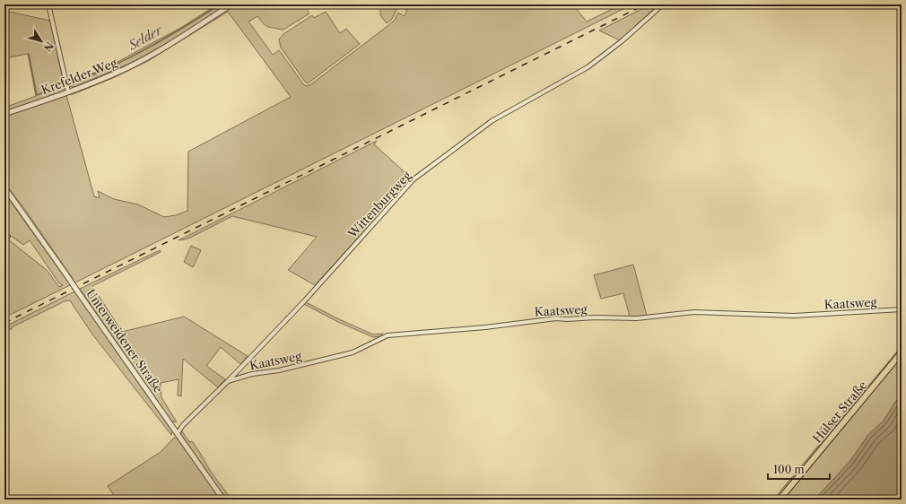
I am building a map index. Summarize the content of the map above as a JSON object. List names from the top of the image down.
{
  "streets": {
    "main road": ["Hülser Straße"],
    "street": [
      "Krefelder Weg",
      "Wittenburgweg",
      "Kaatsweg",
      "Unterweidener Straße"
    ]
  },
  "crossings": [
    ["Wittenburgweg", "Kaatsweg"],
    ["Wittenburgweg", "Unterweidener Straße"]
  ],
  "water": ["Selder"],
  "scale_bar": "100 m",
  "north": "bottom right"
}
